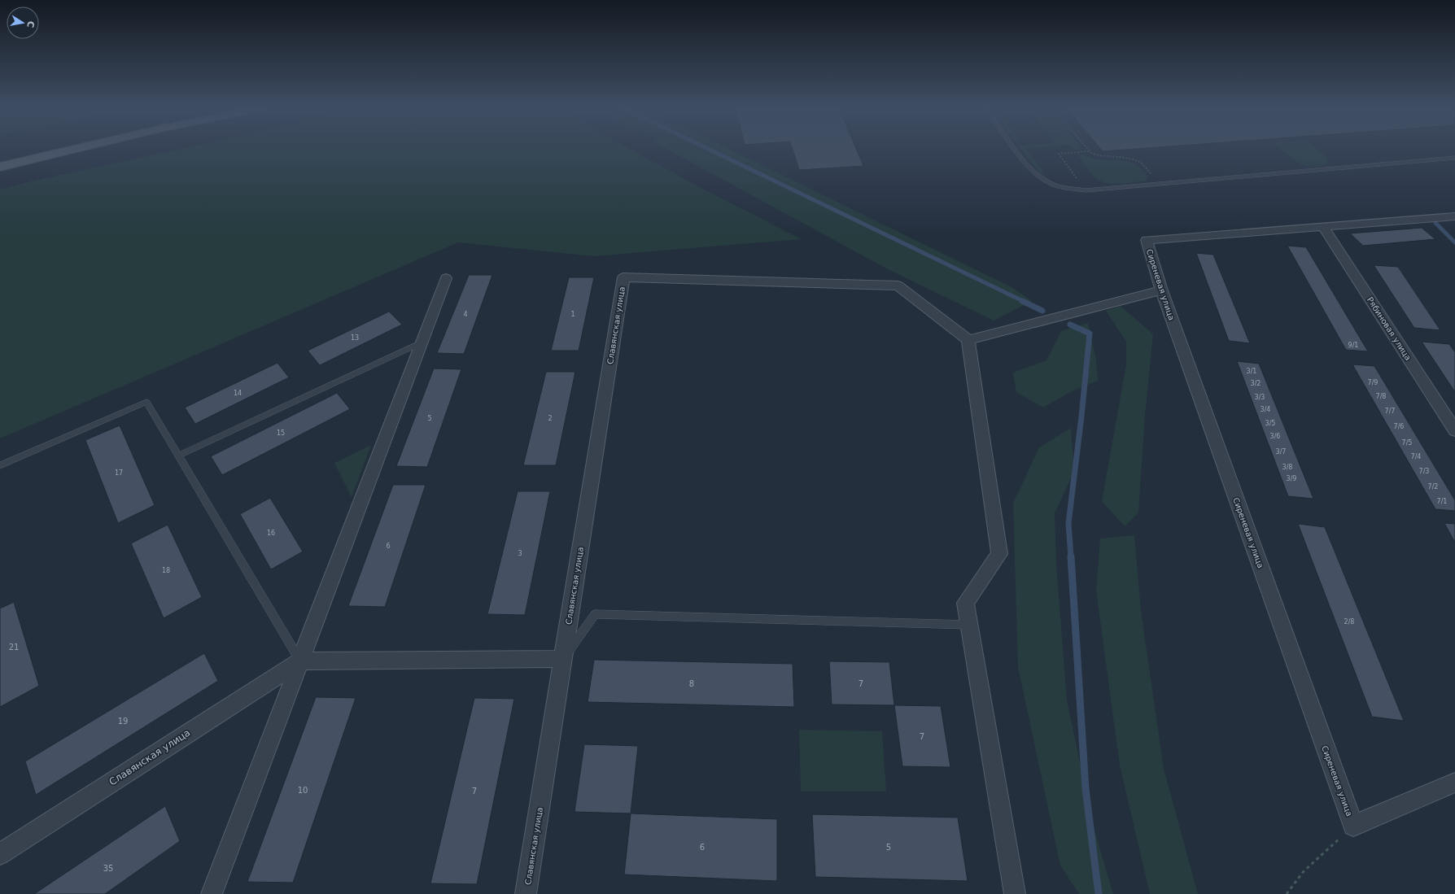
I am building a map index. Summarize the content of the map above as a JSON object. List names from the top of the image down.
{
  "streets": {
    "street": ["Сиреневая улица", "Славянская улица", "Рябиновая улица"]
  },
  "crossings": [
    ["Сиреневая улица", "Рябиновая улица"]
  ],
  "house_numbers": [
    "4",
    "1",
    "13",
    "9/1",
    "3/1",
    "7/9",
    "3/2",
    "14",
    "7/8",
    "3/3",
    "3/4",
    "7/7",
    "5",
    "2",
    "3/5",
    "7/6",
    "15",
    "3/6",
    "7/5",
    "3/7",
    "7/4",
    "3/8",
    "7/3",
    "17",
    "3/9",
    "7/2",
    "7/1",
    "16",
    "6",
    "3",
    "18",
    "2/8",
    "21",
    "8",
    "7",
    "19",
    "7",
    "10",
    "7",
    "6",
    "5",
    "35"
  ],
  "north": "right"
}
